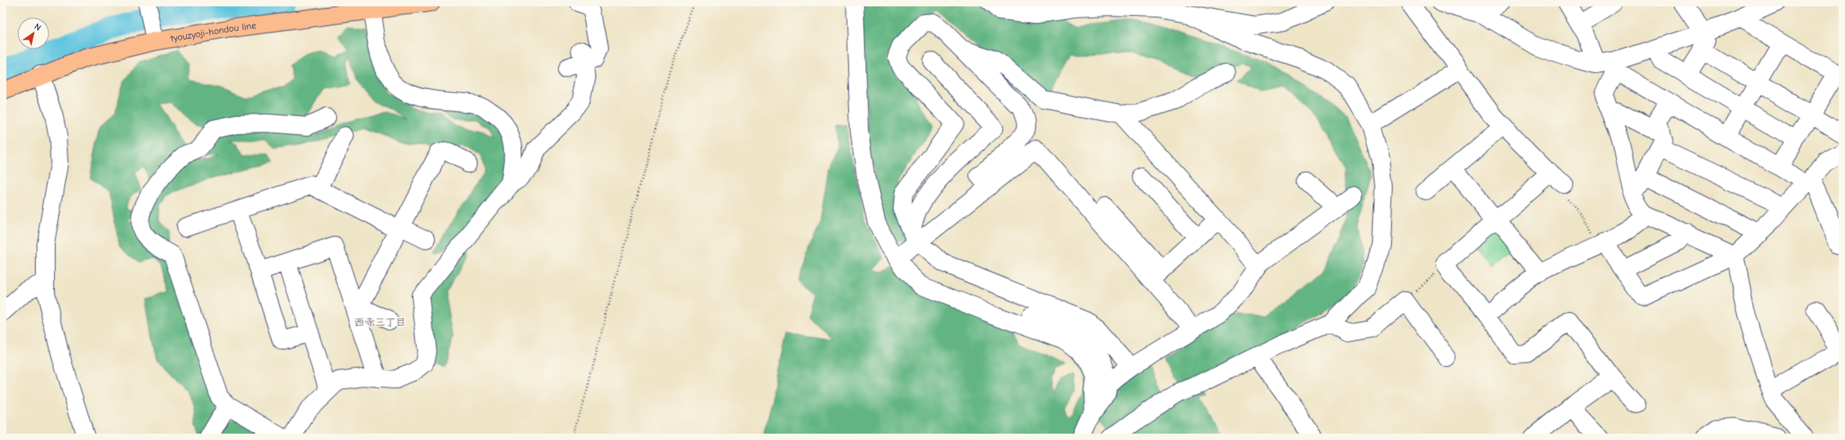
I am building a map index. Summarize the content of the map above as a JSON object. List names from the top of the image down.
{
  "streets": {
    "main road": ["tyouzyoji-hondou line"]
  },
  "districts": ["西寺三丁目"],
  "north": "top right"
}
